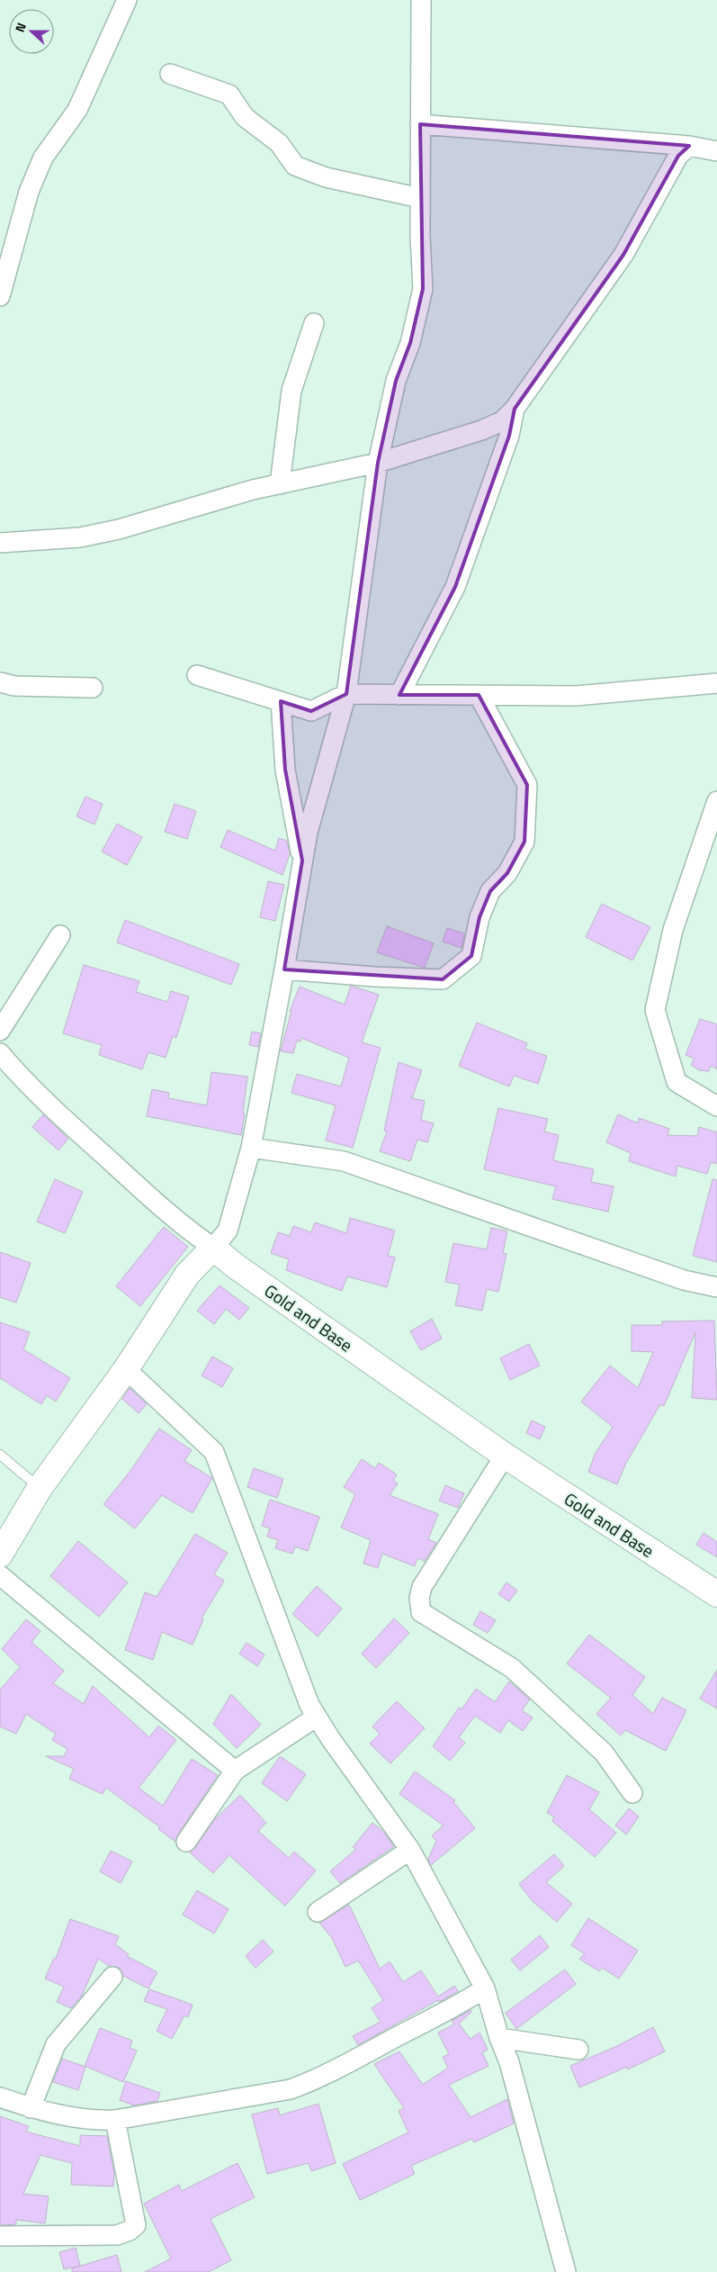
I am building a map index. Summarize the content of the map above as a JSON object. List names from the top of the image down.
{
  "streets": {
    "main road": ["Gold and Base"]
  },
  "north": "left"
}
